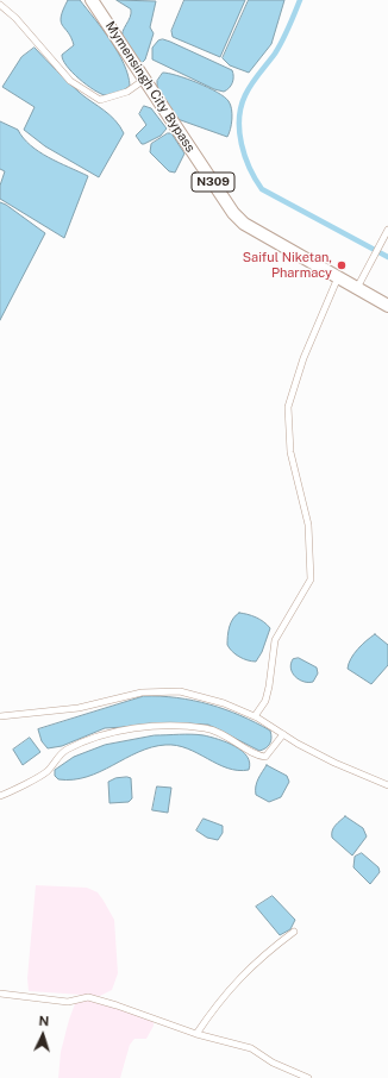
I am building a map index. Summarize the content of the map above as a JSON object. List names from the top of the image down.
{
  "streets": {
    "highway": ["Mymensingh City Bypass", "N309"]
  },
  "places": ["Saiful Niketan, Pharmacy"],
  "north": "top"
}
